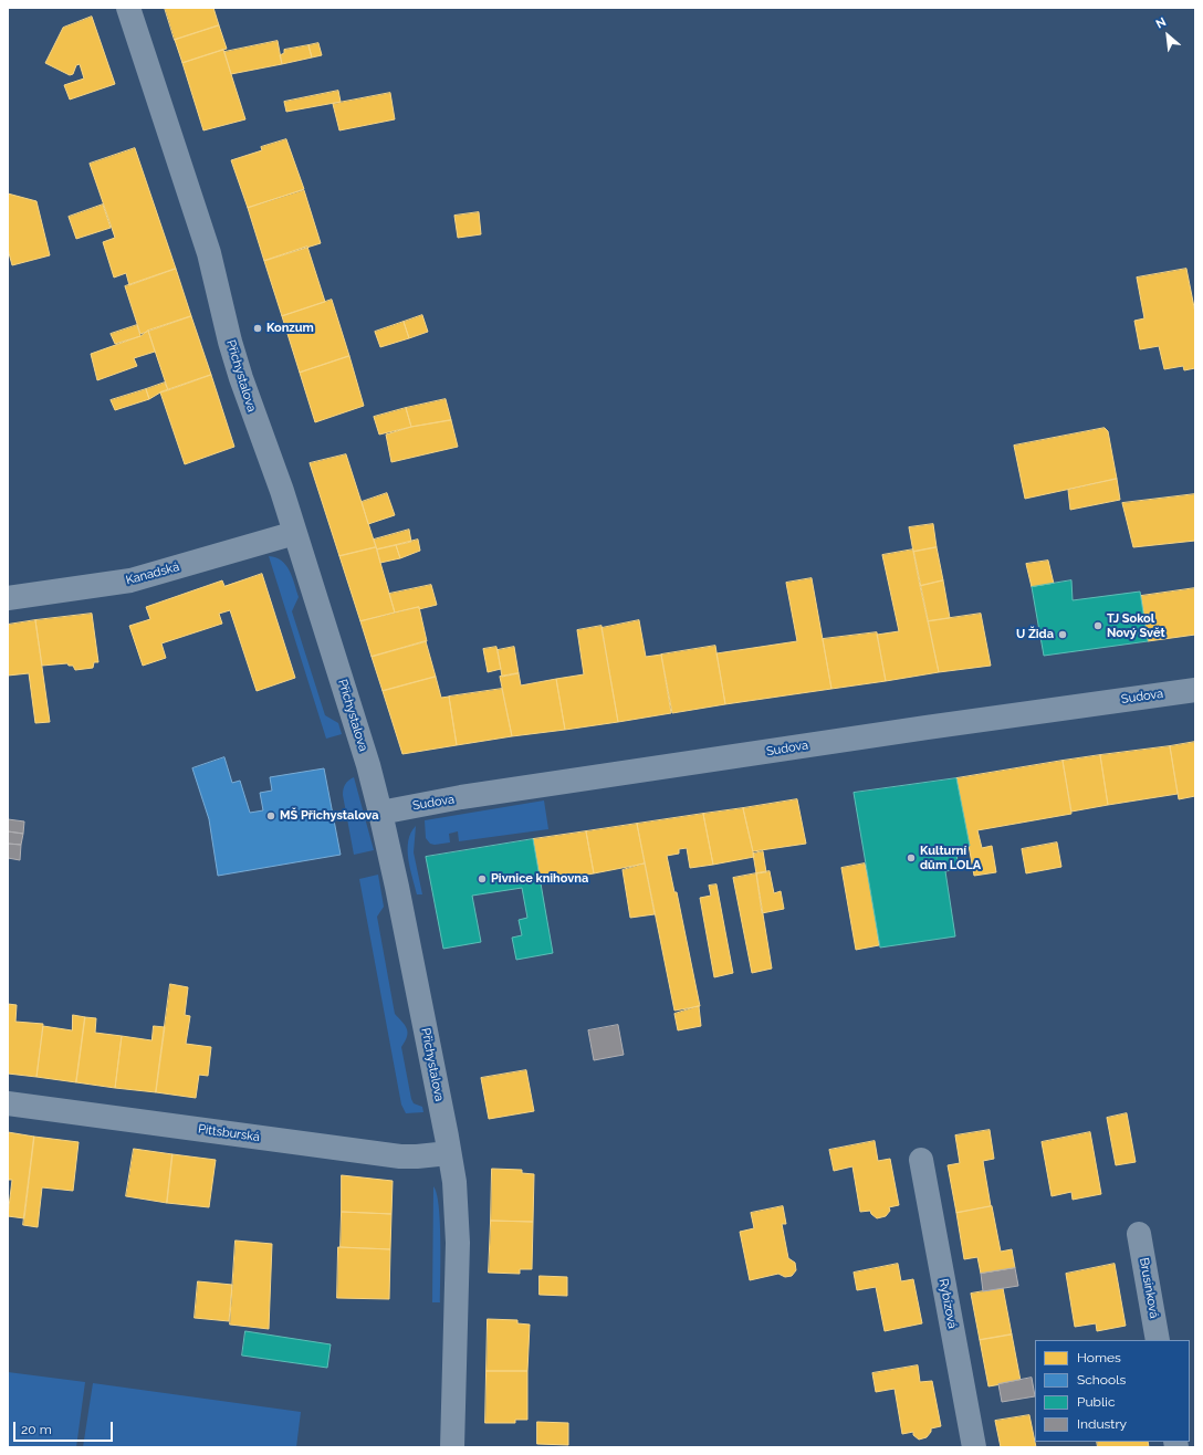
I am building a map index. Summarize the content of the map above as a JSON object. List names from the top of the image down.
{
  "streets": {
    "street": [
      "Přichystalova",
      "Kanadská",
      "Sudova",
      "Pittsburská",
      "Brusinková",
      "Rybízová"
    ]
  },
  "crossings": [
    ["Přichystalova", "Kanadská"],
    ["Přichystalova", "Sudova"],
    ["Přichystalova", "Pittsburská"]
  ],
  "places": [
    "Konzum",
    "TJ Sokol Nový Svět",
    "U Žida",
    "MŠ Přichystalova",
    "Kulturní dům LOLA",
    "Pivnice knihovna"
  ],
  "legend": [
    "Homes",
    "Schools",
    "Public",
    "Industry"
  ],
  "scale_bar": "20 m",
  "north": "top left"
}
